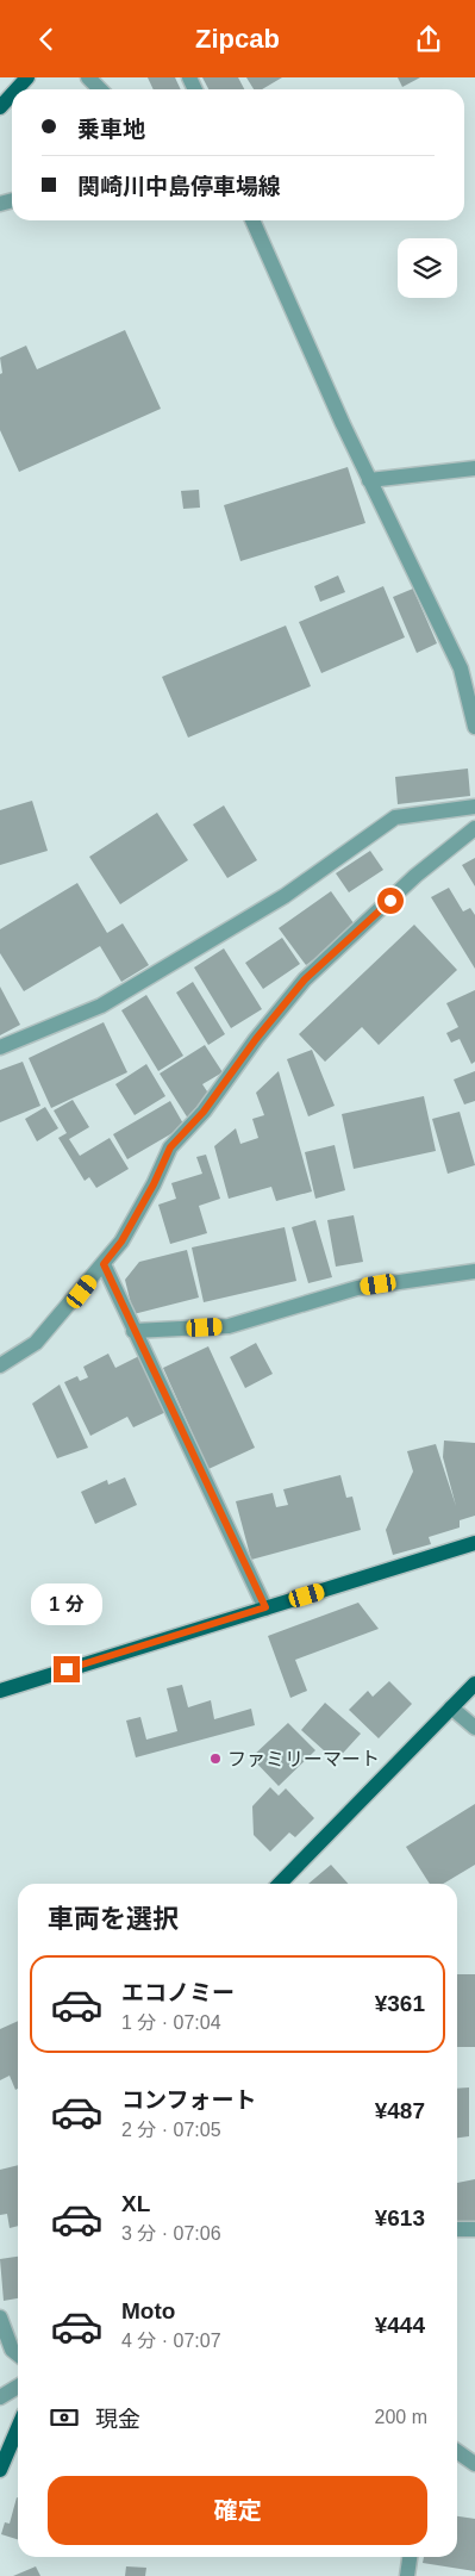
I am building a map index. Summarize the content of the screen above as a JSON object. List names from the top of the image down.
{
  "places": ["ファミリーマート"],
  "page": {
    "header": "Zipcab",
    "banner": ["乗車地", "関崎川中島停車場線"],
    "bubble": "1 分",
    "heading": "車両を選択",
    "list": [
      {
        "name": "エコノミー",
        "note": "1 分 · 07:04",
        "value": "¥361"
      },
      {
        "name": "コンフォート",
        "note": "2 分 · 07:05",
        "value": "¥487"
      },
      {
        "name": "XL",
        "note": "3 分 · 07:06",
        "value": "¥613"
      },
      {
        "name": "Moto",
        "note": "4 分 · 07:07",
        "value": "¥444"
      }
    ],
    "pay": ["現金", "200 m"],
    "buttons": "確定"
  }
}
